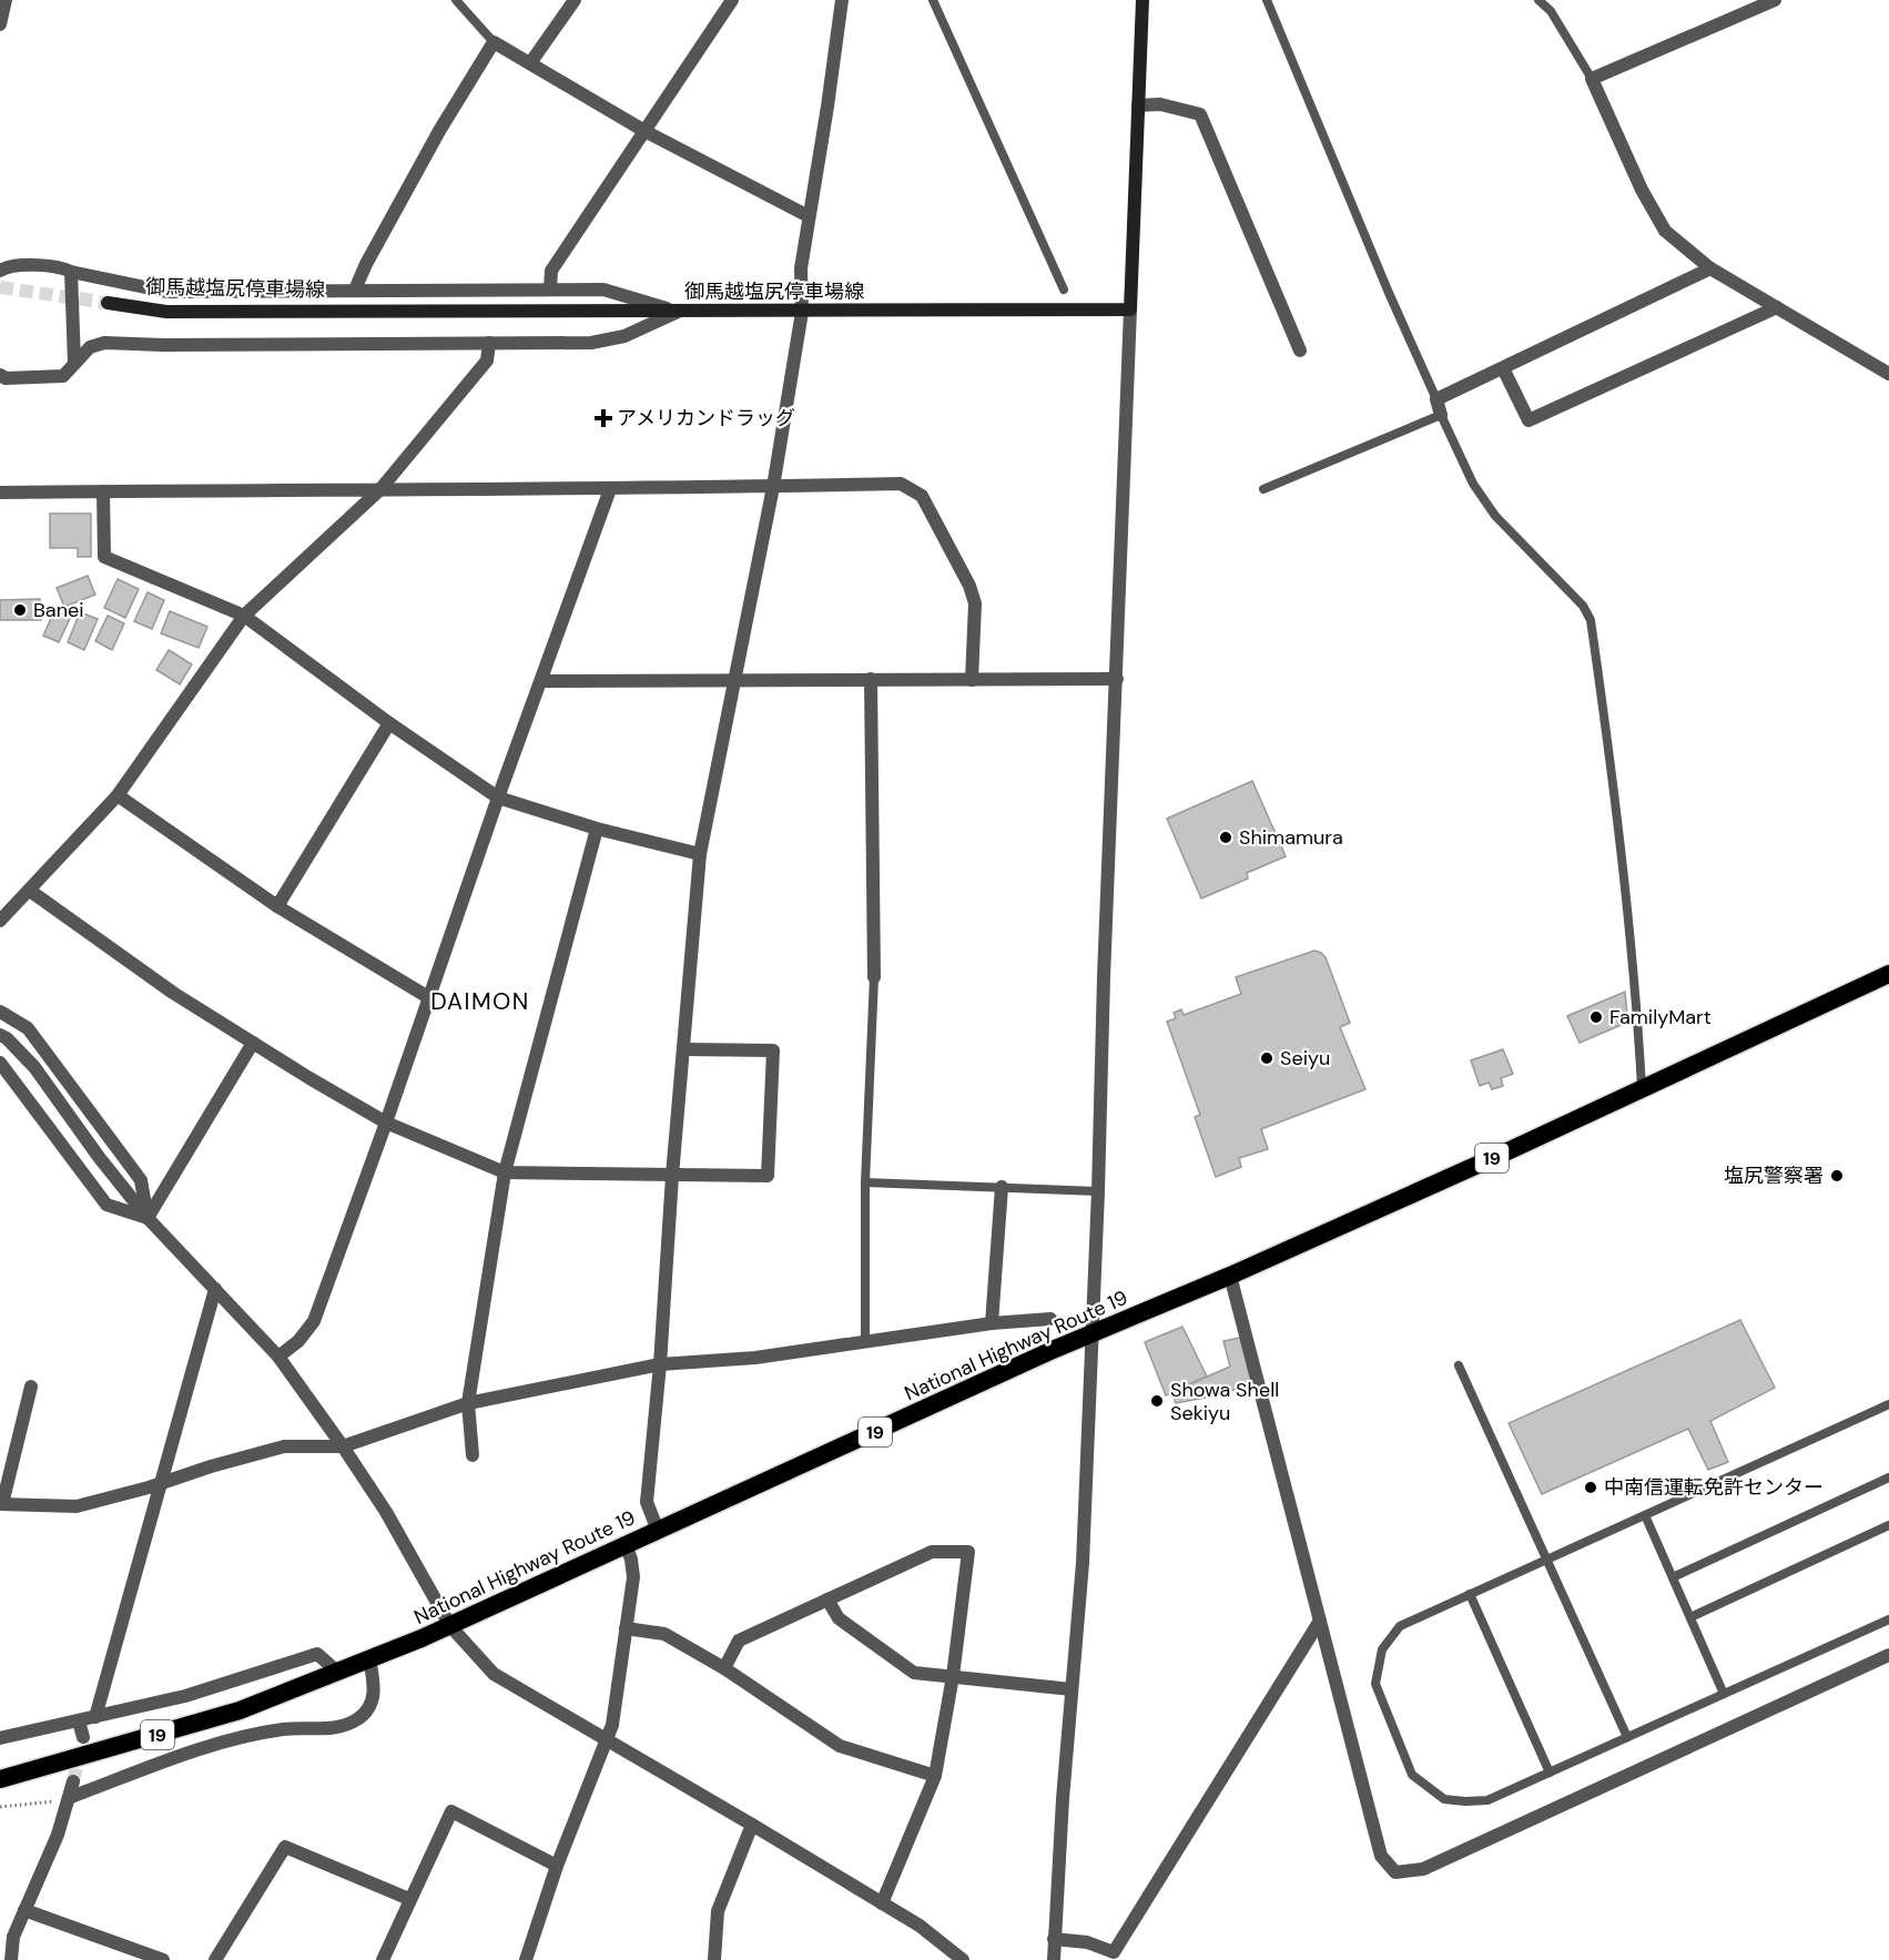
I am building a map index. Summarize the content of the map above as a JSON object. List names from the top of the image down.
{
  "streets": {
    "highway": ["19", "National Highway Route 19"],
    "main road": ["御馬越塩尻停車場線"]
  },
  "districts": ["DAIMON"],
  "places": {
    "health": ["アメリカンドラッグ"],
    "other": [
      "Banei",
      "Shimamura",
      "FamilyMart",
      "Seiyu",
      "塩尻警察署",
      "Showa Shell Sekiyu",
      "中南信運転免許センター"
    ]
  }
}
